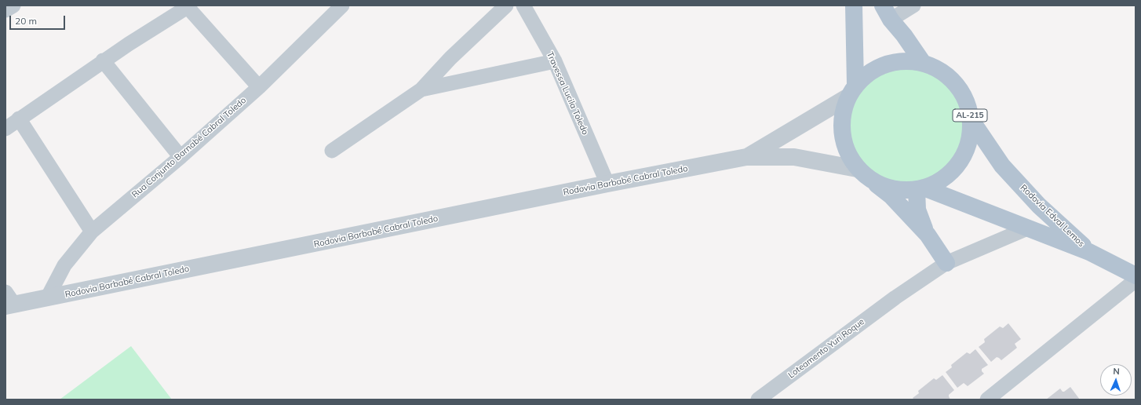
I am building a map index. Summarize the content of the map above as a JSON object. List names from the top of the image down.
{
  "streets": {
    "main road": ["AL-215", "Rodovia Edval Lemos"],
    "street": [
      "Travessa Lucila Toledo",
      "Rua Conjunto Barnabé Cabral Toledo",
      "Rodovia Barbabé Cabral Toledo",
      "Loteamento Yuri Roque"
    ]
  },
  "crossings": [
    ["Travessa Lucila Toledo", "Rodovia Barbabé Cabral Toledo"],
    ["AL-215", "Rodovia Barbabé Cabral Toledo"],
    ["AL-215", "Rodovia Edval Lemos"],
    ["Rua Conjunto Barnabé Cabral Toledo", "Rodovia Barbabé Cabral Toledo"],
    ["Rodovia Edval Lemos", "Loteamento Yuri Roque"]
  ],
  "scale_bar": "20 m",
  "north": "top"
}
